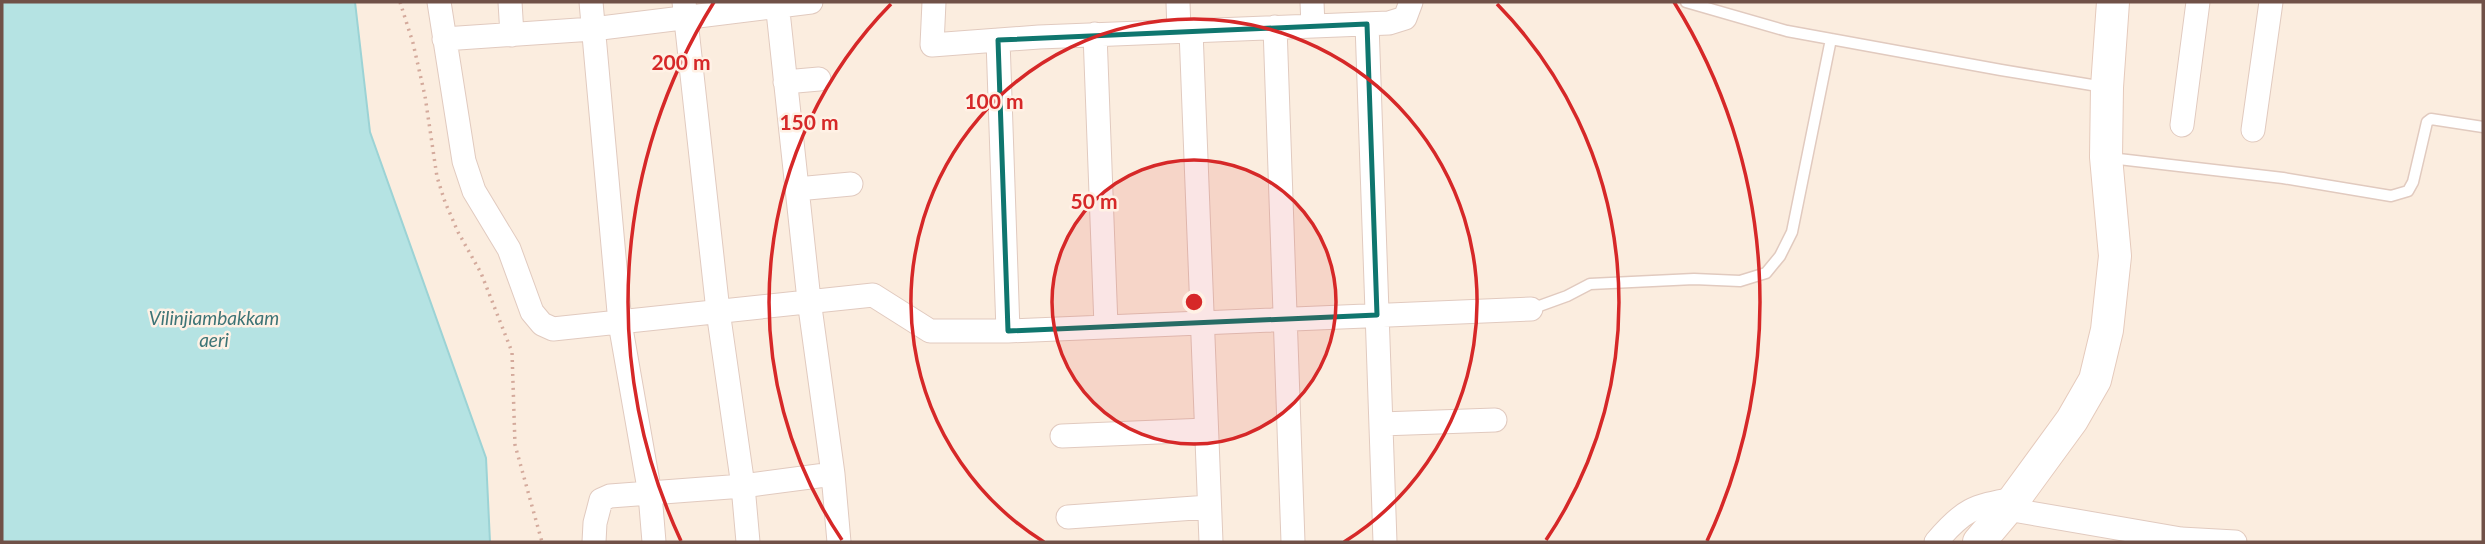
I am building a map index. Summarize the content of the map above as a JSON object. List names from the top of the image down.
{
  "water": ["Vilinjiambakkam aeri"],
  "rings": [
    "200 m",
    "100 m",
    "150 m",
    "50 m"
  ]
}
